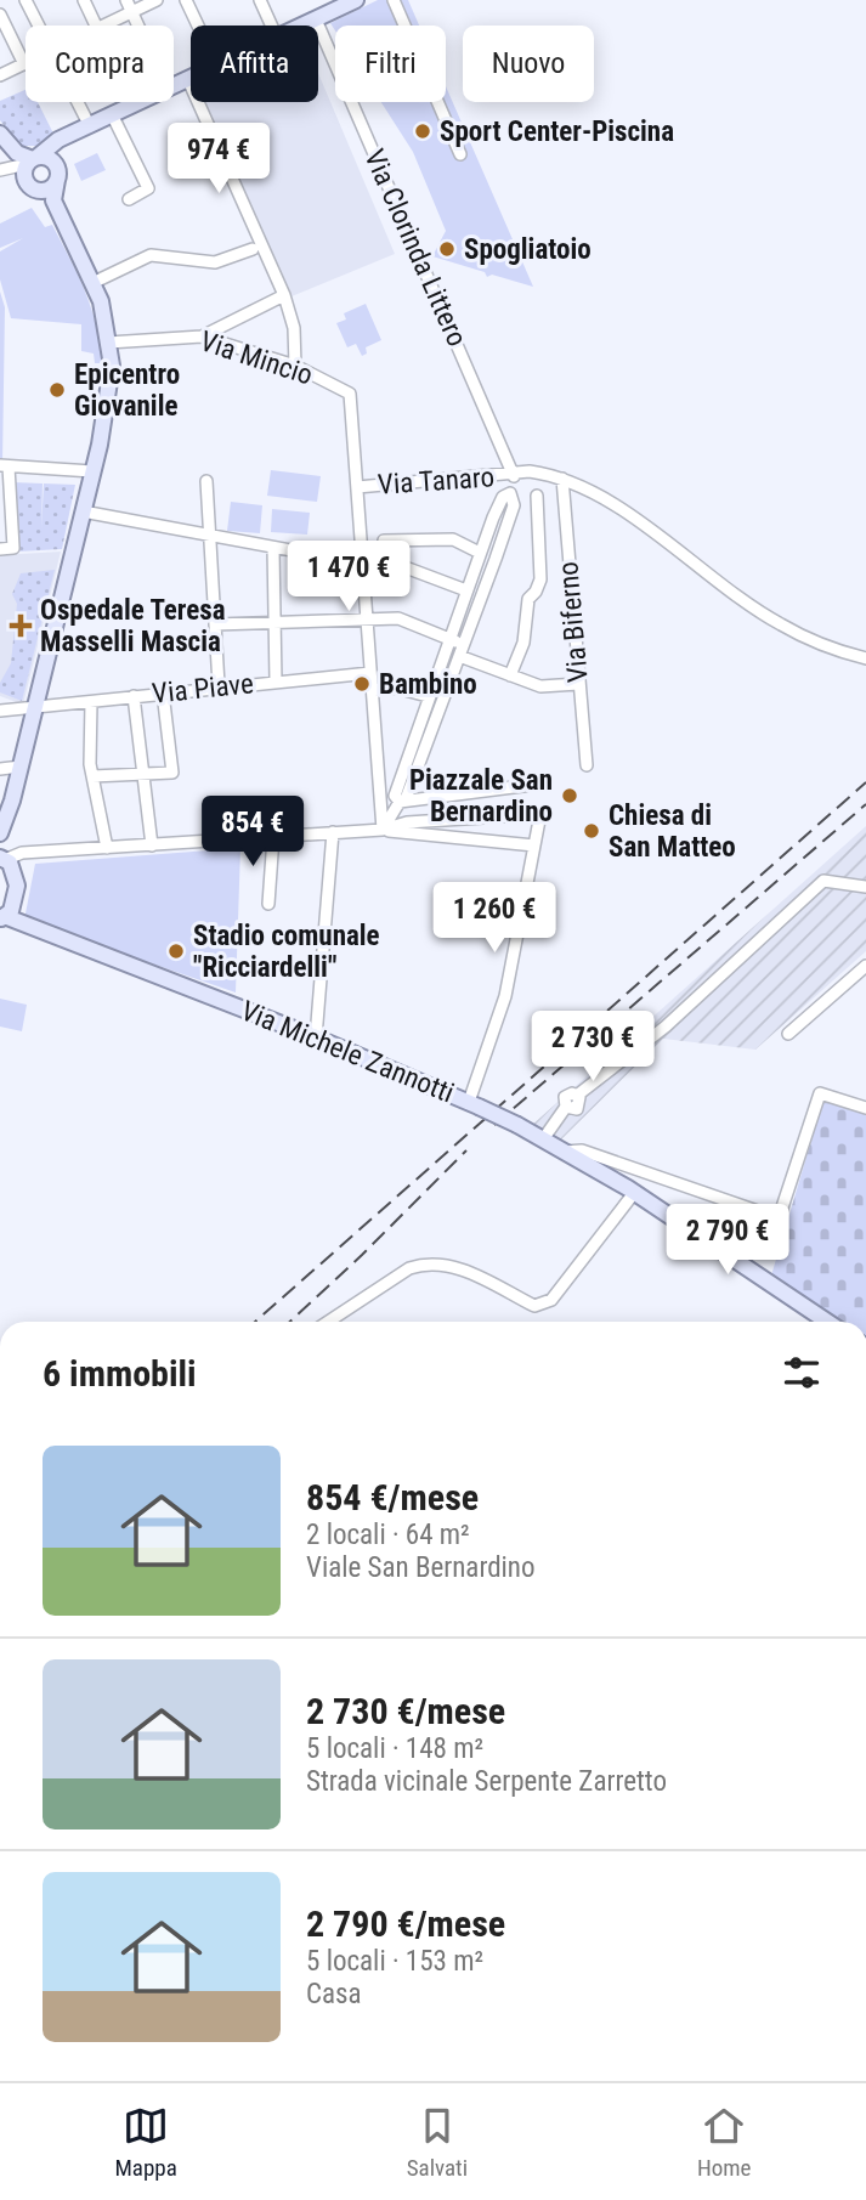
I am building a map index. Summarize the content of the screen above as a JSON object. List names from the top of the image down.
{
  "streets": {
    "main road": ["Via Michele Zannotti"],
    "street": [
      "Via Clorinda Littero",
      "Via Mincio",
      "Via Tanaro",
      "Via Biferno",
      "Via Piave"
    ]
  },
  "crossings": [
    ["Via Clorinda Littero", "Via Tanaro"],
    ["Via Mincio", "Via Tanaro"],
    ["Via Tanaro", "Via Biferno"]
  ],
  "places": {
    "other": [
      "Sport Center-Piscina",
      "Spogliatoio",
      "Epicentro Giovanile",
      "Bambino",
      "Piazzale San Bernardino",
      "Chiesa di San Matteo",
      "Stadio comunale \"Ricciardelli\""
    ],
    "health": ["Ospedale Teresa Masselli Mascia"]
  },
  "page": {
    "chip": [
      "Compra",
      "Affitta",
      "Filtri",
      "Nuovo"
    ],
    "price": [
      "974 €",
      "1 470 €",
      "854 €",
      "1 260 €",
      "2 730 €",
      "2 790 €"
    ],
    "heading": "6 immobili",
    "list": [
      {
        "name": "854 €/mese",
        "note": "2 locali · 64 m² · Viale San Bernardino"
      },
      {
        "name": "2 730 €/mese",
        "note": "5 locali · 148 m² · Strada vicinale Serpente Zarretto"
      },
      {
        "name": "2 790 €/mese",
        "note": "5 locali · 153 m² · Casa"
      }
    ],
    "tabs": ["Mappa", "Salvati", "Home"]
  }
}
